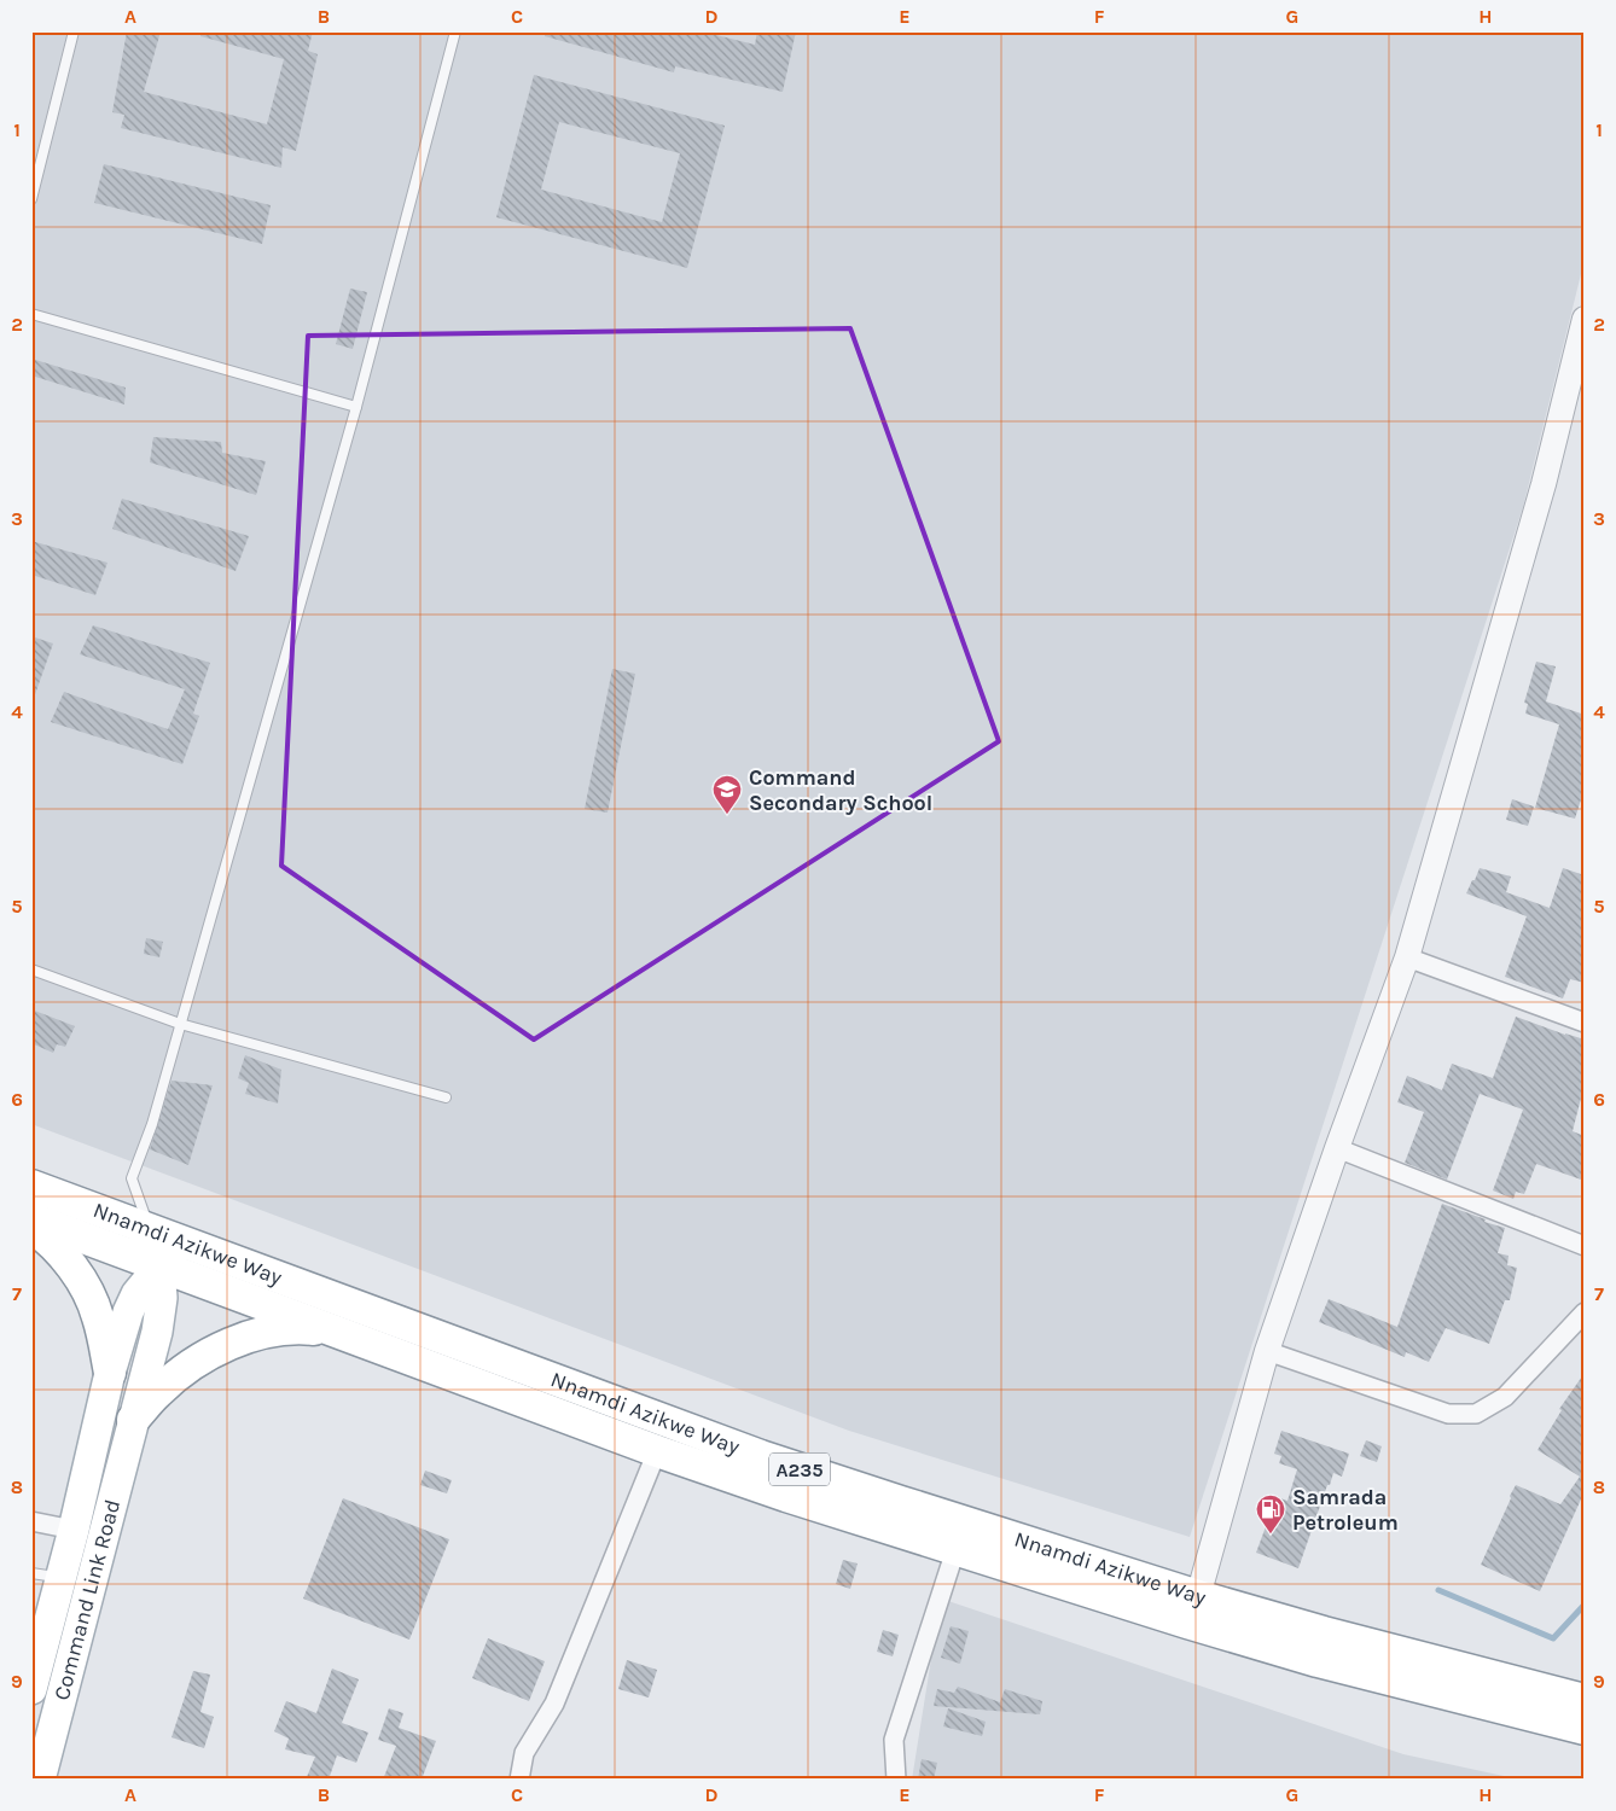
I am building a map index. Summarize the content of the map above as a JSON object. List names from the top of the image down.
{
  "streets": {
    "highway": ["Nnamdi Azikwe Way", "A235"],
    "main road": ["Command Link Road"]
  },
  "crossings": [
    ["Nnamdi Azikwe Way", "Command Link Road"]
  ],
  "places": {
    "school or university": ["Command Secondary School"],
    "fuel station": ["Samrada Petroleum"]
  },
  "grid": {
    "columns": [
      "A",
      "B",
      "C",
      "D",
      "E",
      "F",
      "G",
      "H"
    ],
    "rows": [
      "1",
      "2",
      "3",
      "4",
      "5",
      "6",
      "7",
      "8",
      "9"
    ]
  }
}
